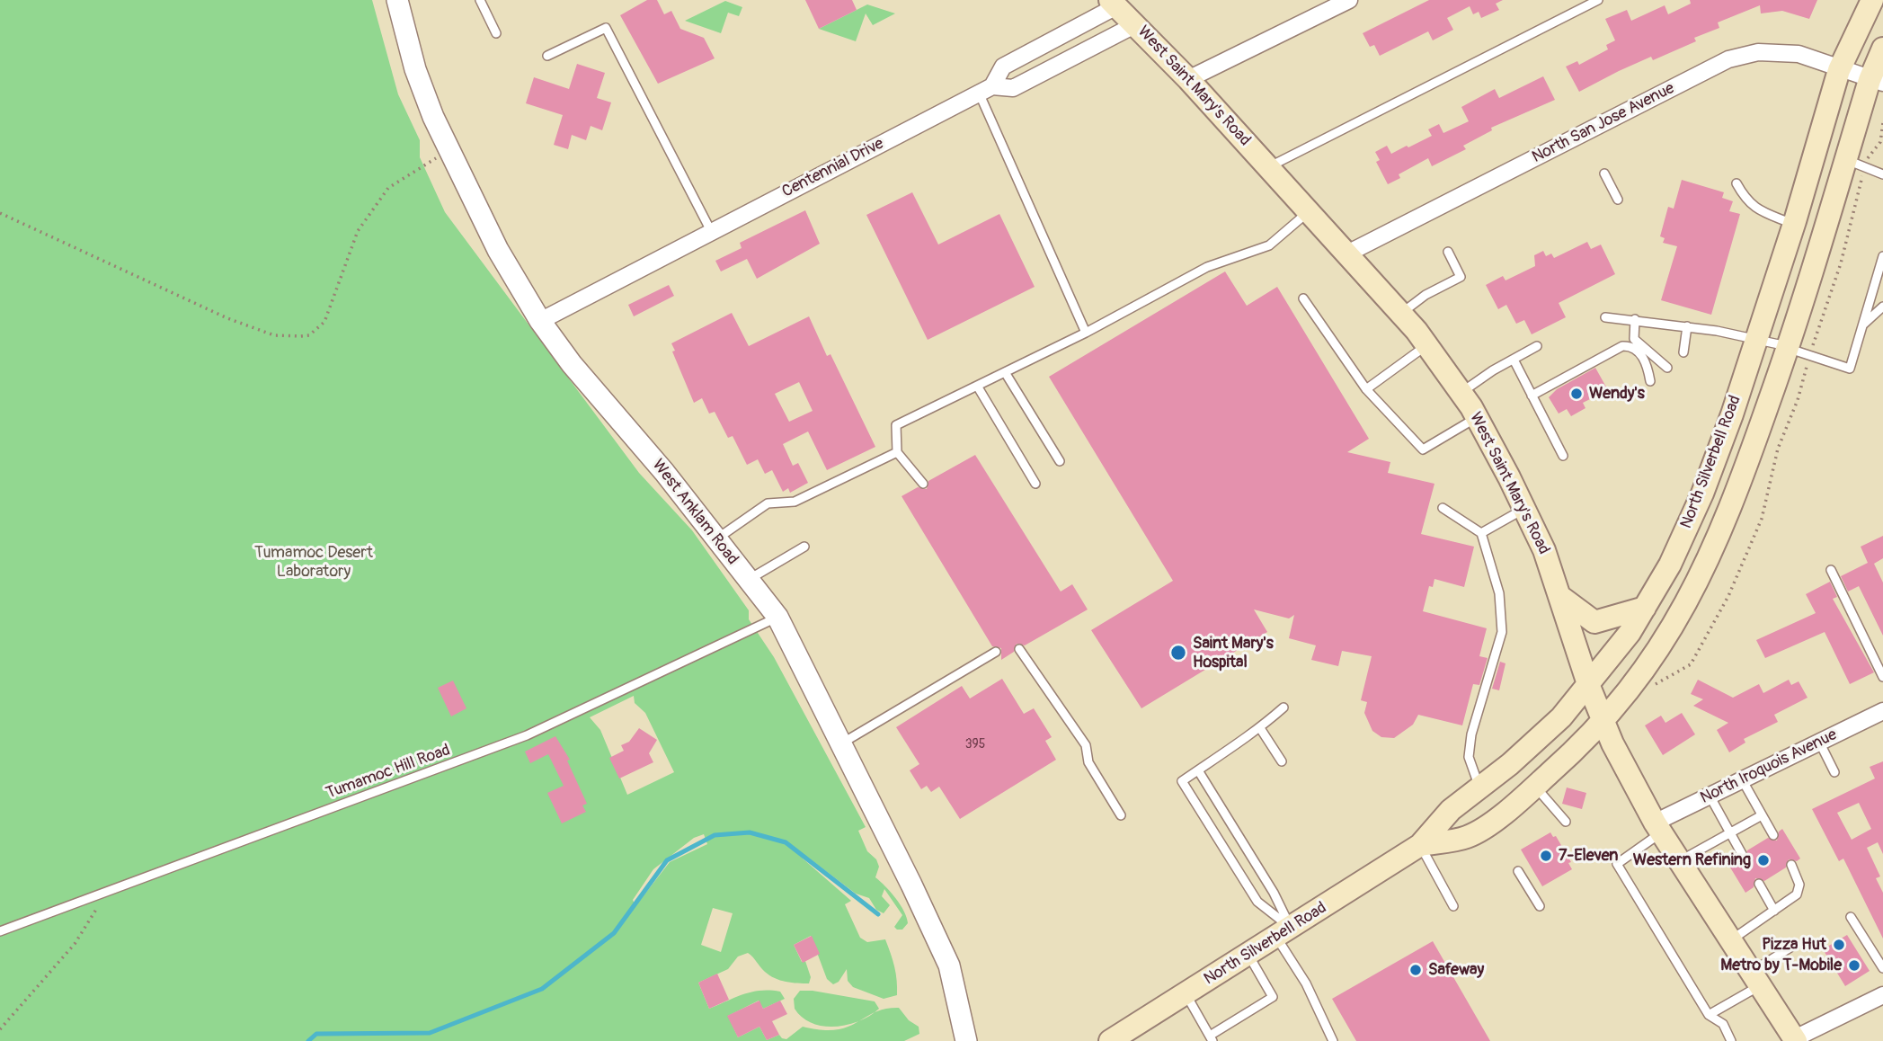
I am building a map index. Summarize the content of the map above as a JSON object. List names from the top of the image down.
{
  "streets": {
    "main road": ["West Saint Mary's Road", "North Silverbell Road"],
    "street": [
      "North San Jose Avenue",
      "Centennial Drive",
      "West Anklam Road",
      "North Iroquois Avenue"
    ],
    "lane": ["Tumamoc Hill Road"]
  },
  "crossings": [
    ["West Saint Mary's Road", "North San Jose Avenue"],
    ["West Saint Mary's Road", "Centennial Drive"],
    ["West Saint Mary's Road", "North Silverbell Road"],
    ["West Saint Mary's Road", "North Iroquois Avenue"],
    ["North San Jose Avenue", "North Silverbell Road"],
    ["Centennial Drive", "West Anklam Road"],
    ["West Anklam Road", "Tumamoc Hill Road"]
  ],
  "parks": ["Tumamoc Desert Laboratory"],
  "places": [
    "Wendy's",
    "Saint Mary's Hospital",
    "7-Eleven",
    "Western Refining",
    "Pizza Hut",
    "Metro by T-Mobile",
    "Safeway"
  ],
  "house_numbers": ["395"]
}
